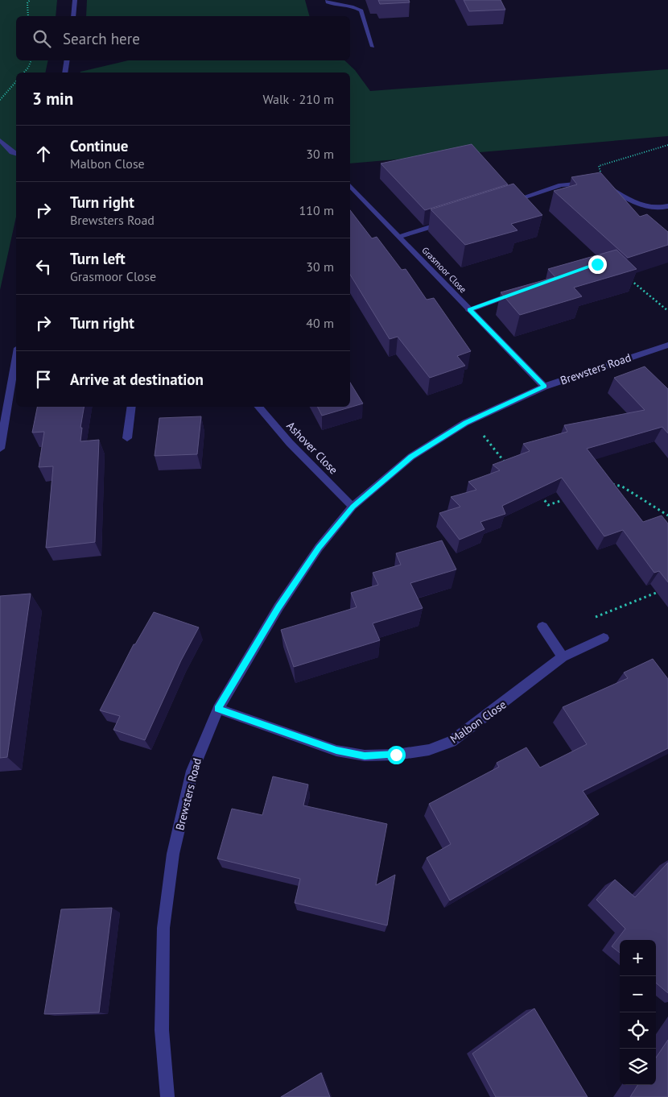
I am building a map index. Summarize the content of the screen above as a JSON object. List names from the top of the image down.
{
  "streets": {
    "street": [
      "Grasmoor Close",
      "Brewsters Road",
      "Ashover Close",
      "Malbon Close"
    ]
  },
  "crossings": [
    ["Grasmoor Close", "Brewsters Road"],
    ["Brewsters Road", "Ashover Close"],
    ["Brewsters Road", "Malbon Close"]
  ],
  "page": {
    "search": "Search here",
    "heading": ["3 min", "Walk · 210 m"],
    "list": [
      ["Continue", "Malbon Close", "30 m"],
      ["Turn right", "Brewsters Road", "110 m"],
      ["Turn left", "Grasmoor Close", "30 m"],
      ["Turn right", "40 m"],
      "Arrive at destination"
    ],
    "map_buttons": ["+", "−"]
  }
}
